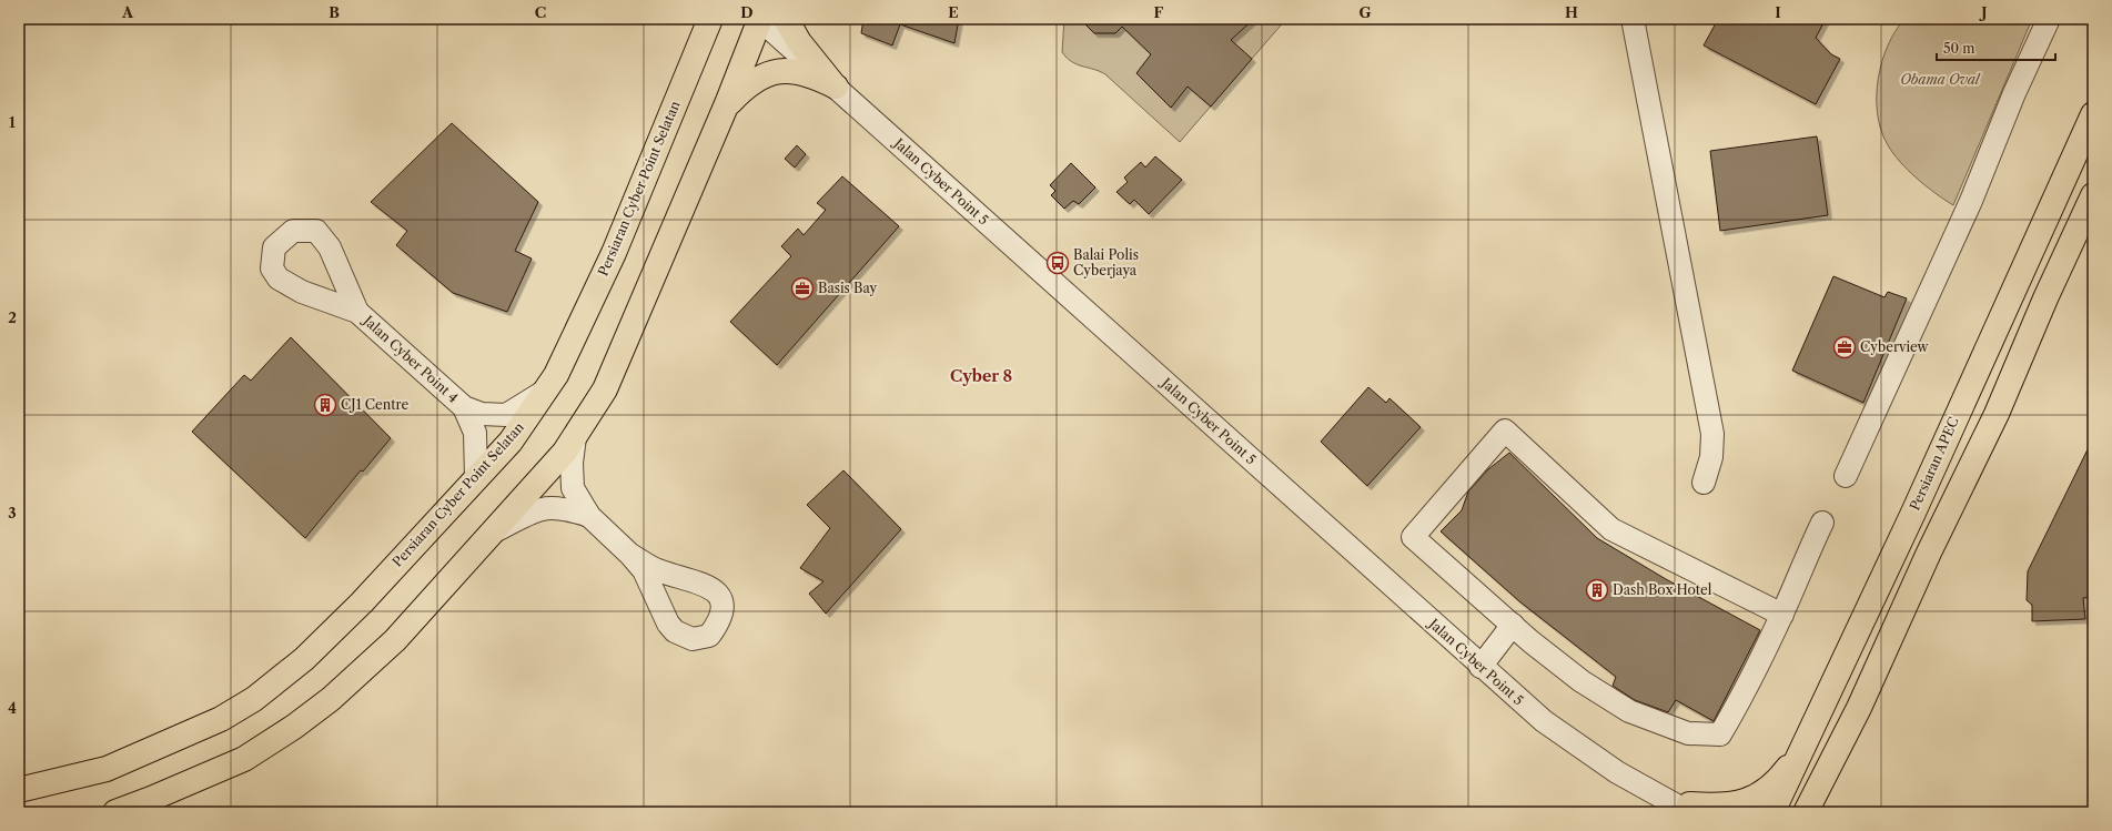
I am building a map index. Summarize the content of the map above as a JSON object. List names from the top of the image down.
{
  "streets": {
    "main road": ["Persiaran Cyber Point Selatan", "Persiaran APEC"],
    "street": ["Jalan Cyber Point 5", "Jalan Cyber Point 4"]
  },
  "crossings": [
    ["Persiaran Cyber Point Selatan", "Jalan Cyber Point 4"]
  ],
  "districts": ["Cyber 8"],
  "parks": ["Obama Oval"],
  "places": {
    "bus stop": ["Balai Polis Cyberjaya"],
    "office": ["Basis Bay", "Cyberview"],
    "building": ["CJ1 Centre", "Dash Box Hotel"]
  },
  "scale_bar": "50 m",
  "grid": {
    "columns": [
      "A",
      "B",
      "C",
      "D",
      "E",
      "F",
      "G",
      "H",
      "I",
      "J"
    ],
    "rows": [
      "1",
      "2",
      "3",
      "4"
    ]
  }
}
